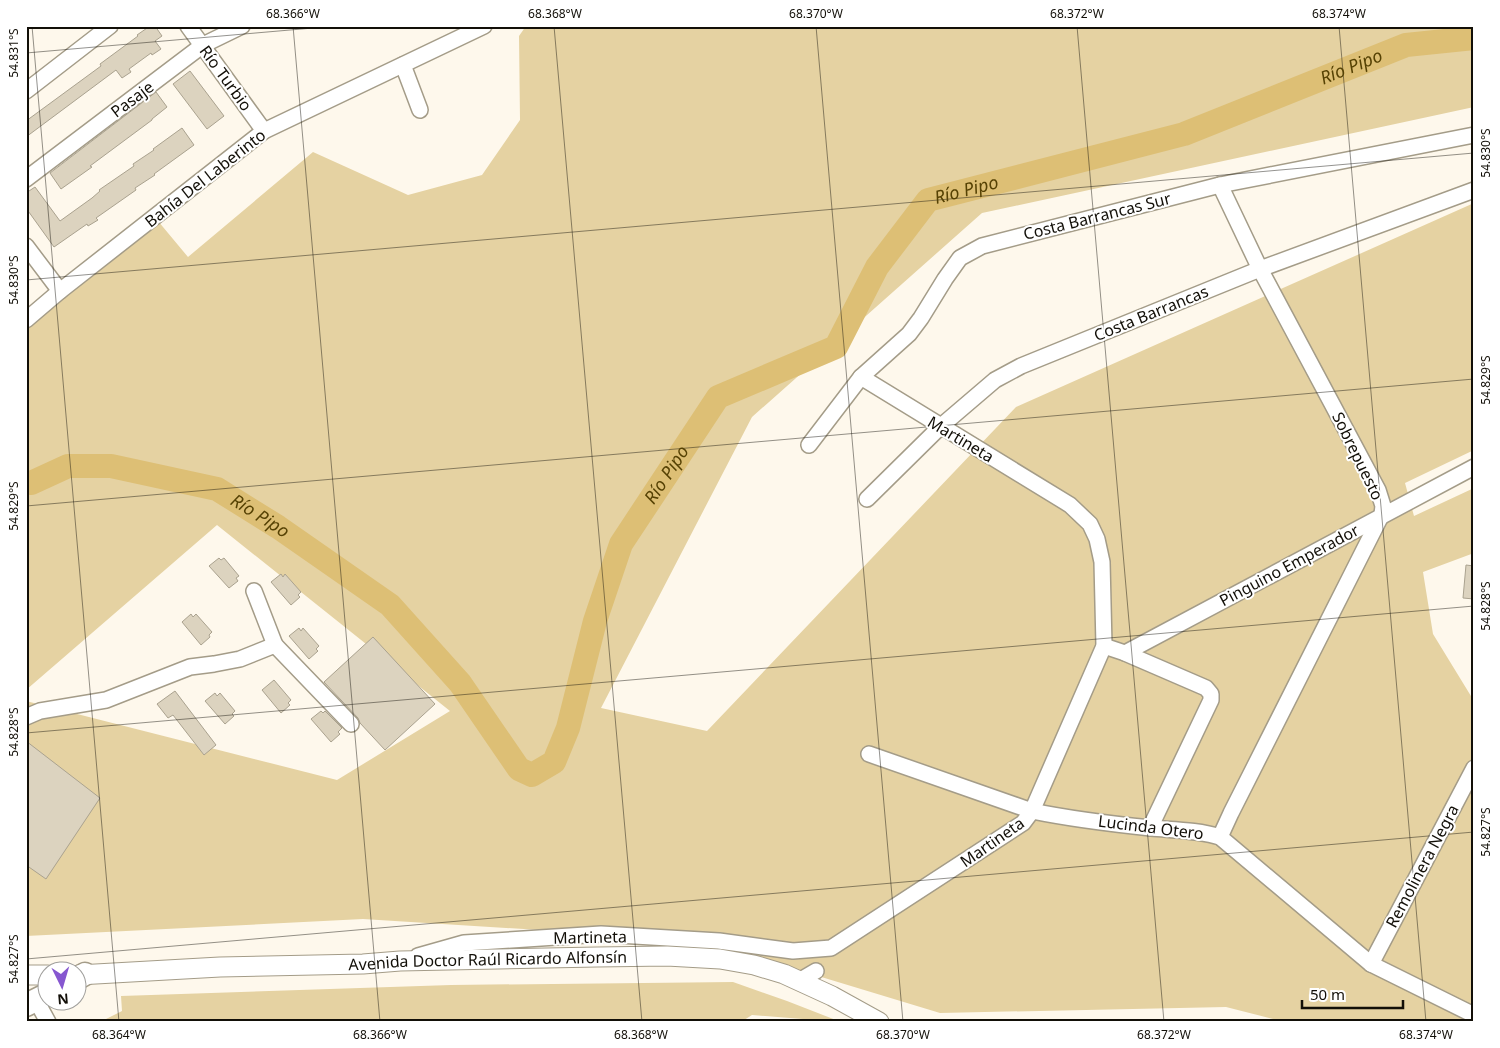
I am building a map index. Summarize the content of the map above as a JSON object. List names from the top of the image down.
{
  "streets": {
    "main road": ["Avenida Doctor Raúl Ricardo Alfonsín"],
    "street": [
      "Río Turbio",
      "Pasaje",
      "Bahía Del Laberinto",
      "Costa Barrancas Sur",
      "Costa Barrancas",
      "Martineta",
      "Sobrepuesto",
      "Pinguino Emperador",
      "Lucinda Otero",
      "Remolinera Negra"
    ]
  },
  "crossings": [
    ["Río Turbio", "Pasaje"],
    ["Río Turbio", "Bahía Del Laberinto"],
    ["Costa Barrancas Sur", "Martineta"],
    ["Costa Barrancas Sur", "Sobrepuesto"],
    ["Costa Barrancas", "Martineta"],
    ["Costa Barrancas", "Sobrepuesto"],
    ["Martineta", "Lucinda Otero"],
    ["Martineta", "Avenida Doctor Raúl Ricardo Alfonsín"],
    ["Sobrepuesto", "Pinguino Emperador"],
    ["Sobrepuesto", "Lucinda Otero"],
    ["Lucinda Otero", "Remolinera Negra"]
  ],
  "water": ["Río Pipo"],
  "scale_bar": "50 m",
  "north": "bottom",
  "coordinates": [
    "68.366°W",
    "68.368°W",
    "68.370°W",
    "68.372°W",
    "68.374°W",
    "54.831°S",
    "54.830°S",
    "54.829°S",
    "54.828°S",
    "54.827°S",
    "68.364°W"
  ]
}
